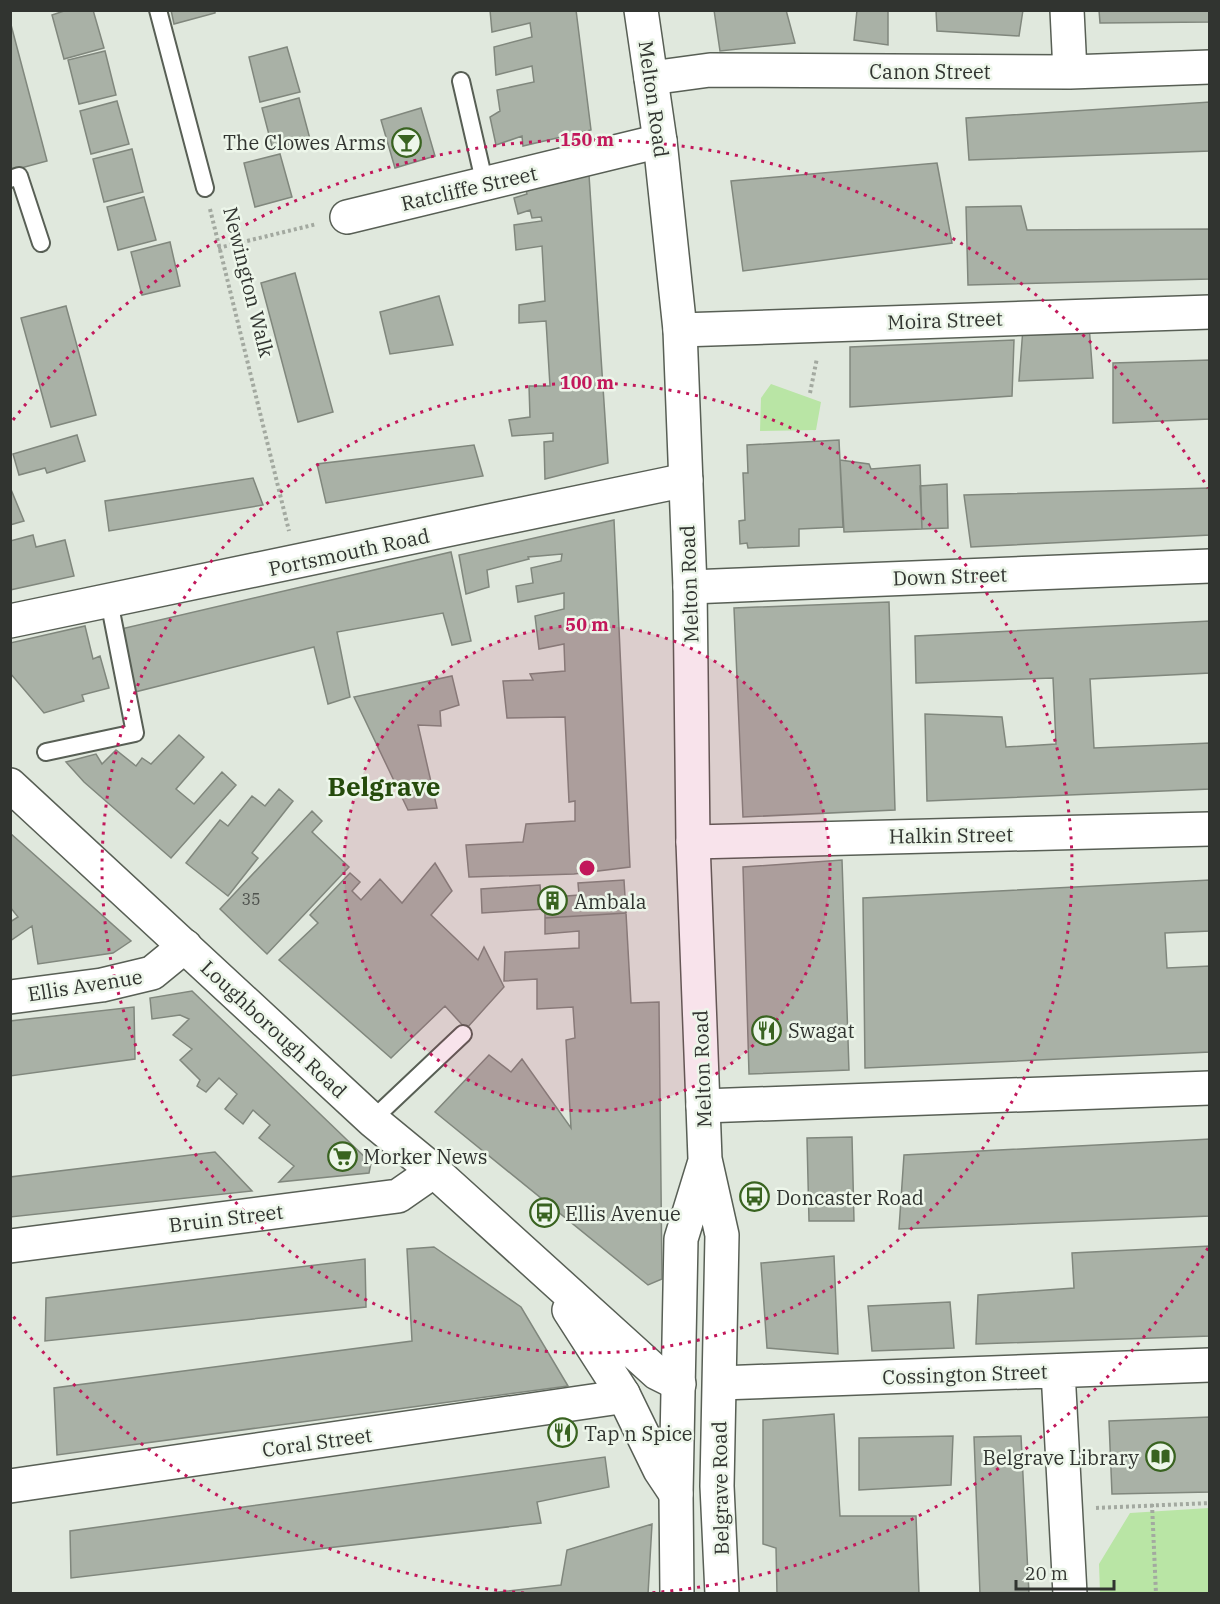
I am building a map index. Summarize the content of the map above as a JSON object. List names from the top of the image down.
{
  "streets": {
    "street": [
      "Canon Street",
      "Melton Road",
      "Ratcliffe Street",
      "Moira Street",
      "Portsmouth Road",
      "Down Street",
      "Halkin Street",
      "Ellis Avenue",
      "Loughborough Road",
      "Bruin Street",
      "Cossington Street",
      "Coral Street",
      "Belgrave Road"
    ],
    "lane": ["Newington Walk"]
  },
  "crossings": [
    ["Canon Street", "Melton Road"],
    ["Melton Road", "Ratcliffe Street"],
    ["Melton Road", "Moira Street"],
    ["Melton Road", "Portsmouth Road"],
    ["Melton Road", "Down Street"],
    ["Melton Road", "Halkin Street"],
    ["Melton Road", "Loughborough Road"],
    ["Melton Road", "Cossington Street"],
    ["Melton Road", "Belgrave Road"],
    ["Newington Walk", "Portsmouth Road"],
    ["Ellis Avenue", "Loughborough Road"],
    ["Loughborough Road", "Bruin Street"],
    ["Loughborough Road", "Coral Street"],
    ["Loughborough Road", "Belgrave Road"],
    ["Cossington Street", "Belgrave Road"]
  ],
  "districts": ["Belgrave"],
  "places": {
    "bar": ["The Clowes Arms"],
    "building": ["Ambala"],
    "restaurant": ["Swagat", "Tap n Spice"],
    "supermarket": ["Morker News"],
    "bus stop": ["Doncaster Road", "Ellis Avenue"],
    "library": ["Belgrave Library"]
  },
  "house_numbers": ["35"],
  "scale_bar": "20 m",
  "rings": ["150 m", "100 m", "50 m"]
}
